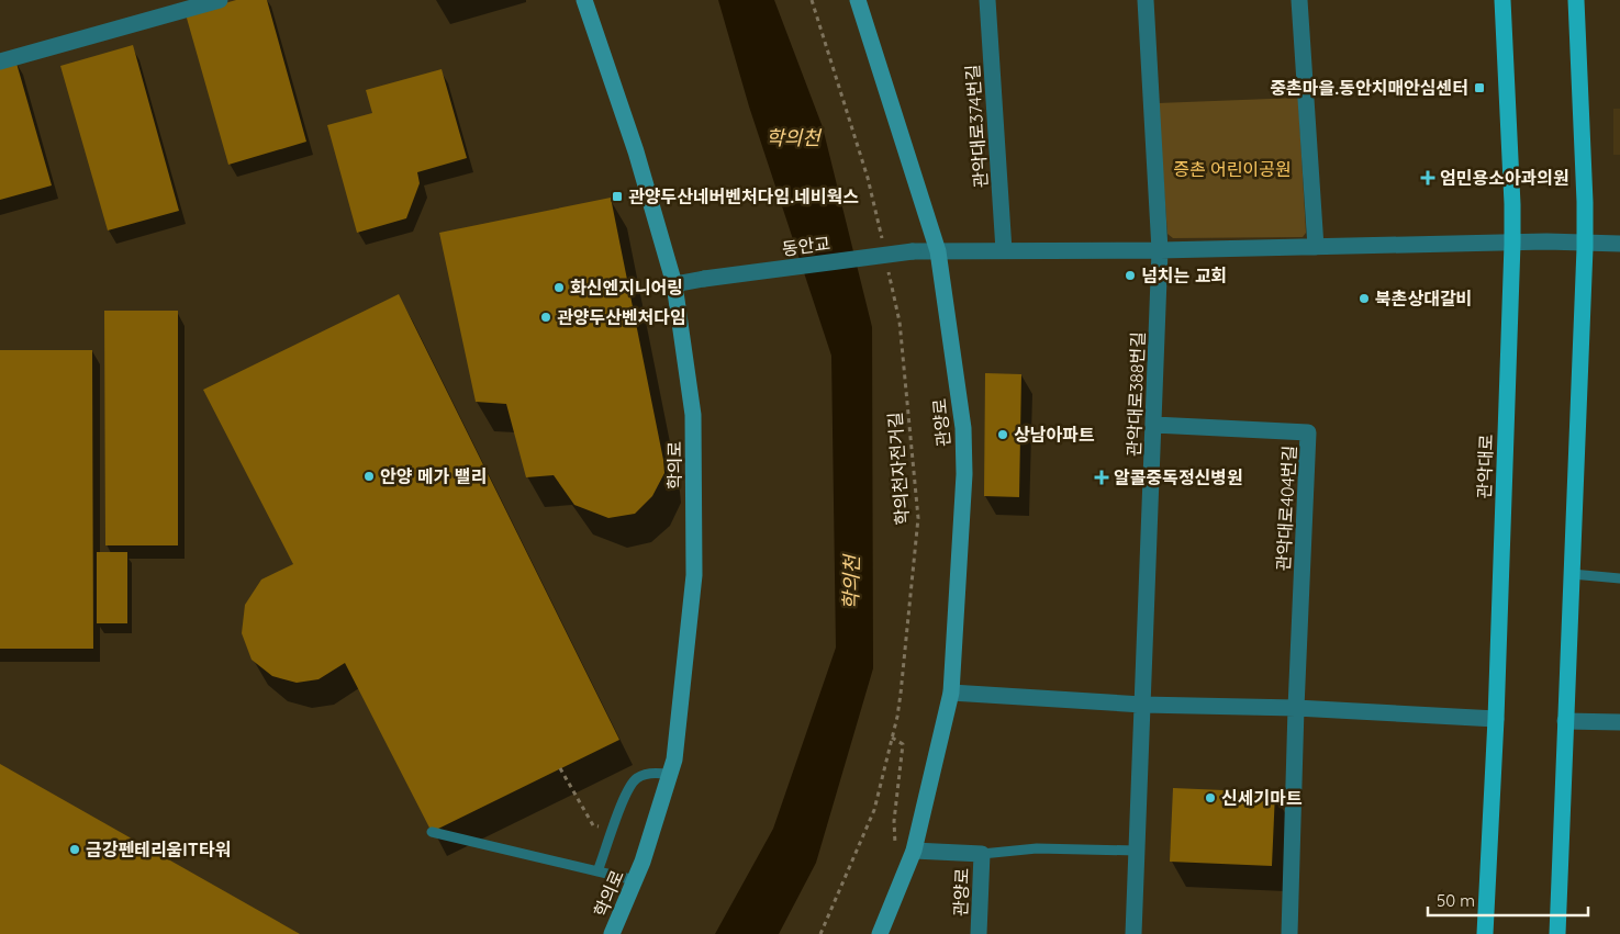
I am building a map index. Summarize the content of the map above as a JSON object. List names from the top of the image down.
{
  "streets": {
    "main road": ["관악대로"],
    "street": [
      "관악대로374번길",
      "동안교",
      "관악대로388번길",
      "관양로",
      "학의로",
      "관악대로404번길"
    ],
    "path": ["학의천자전거길"]
  },
  "crossings": [
    ["동안교", "관양로"],
    ["동안교", "학의로"],
    ["관악대로388번길", "관악대로404번길"]
  ],
  "water": ["학의천"],
  "parks": ["증촌 어린이공원"],
  "places": {
    "transit": ["중촌마을.동안치매안심센터", "관양두산네버벤처다임.네비웍스"],
    "health": ["엄민용소아과의원", "알콜중독정신병원"],
    "other": [
      "넘치는 교회",
      "화신엔지니어링",
      "북촌상대갈비",
      "관양두산벤처다임",
      "상남아파트",
      "안양 메가 밸리",
      "신세기마트",
      "금강펜테리움IT타워"
    ]
  },
  "scale_bar": "50 m"
}
